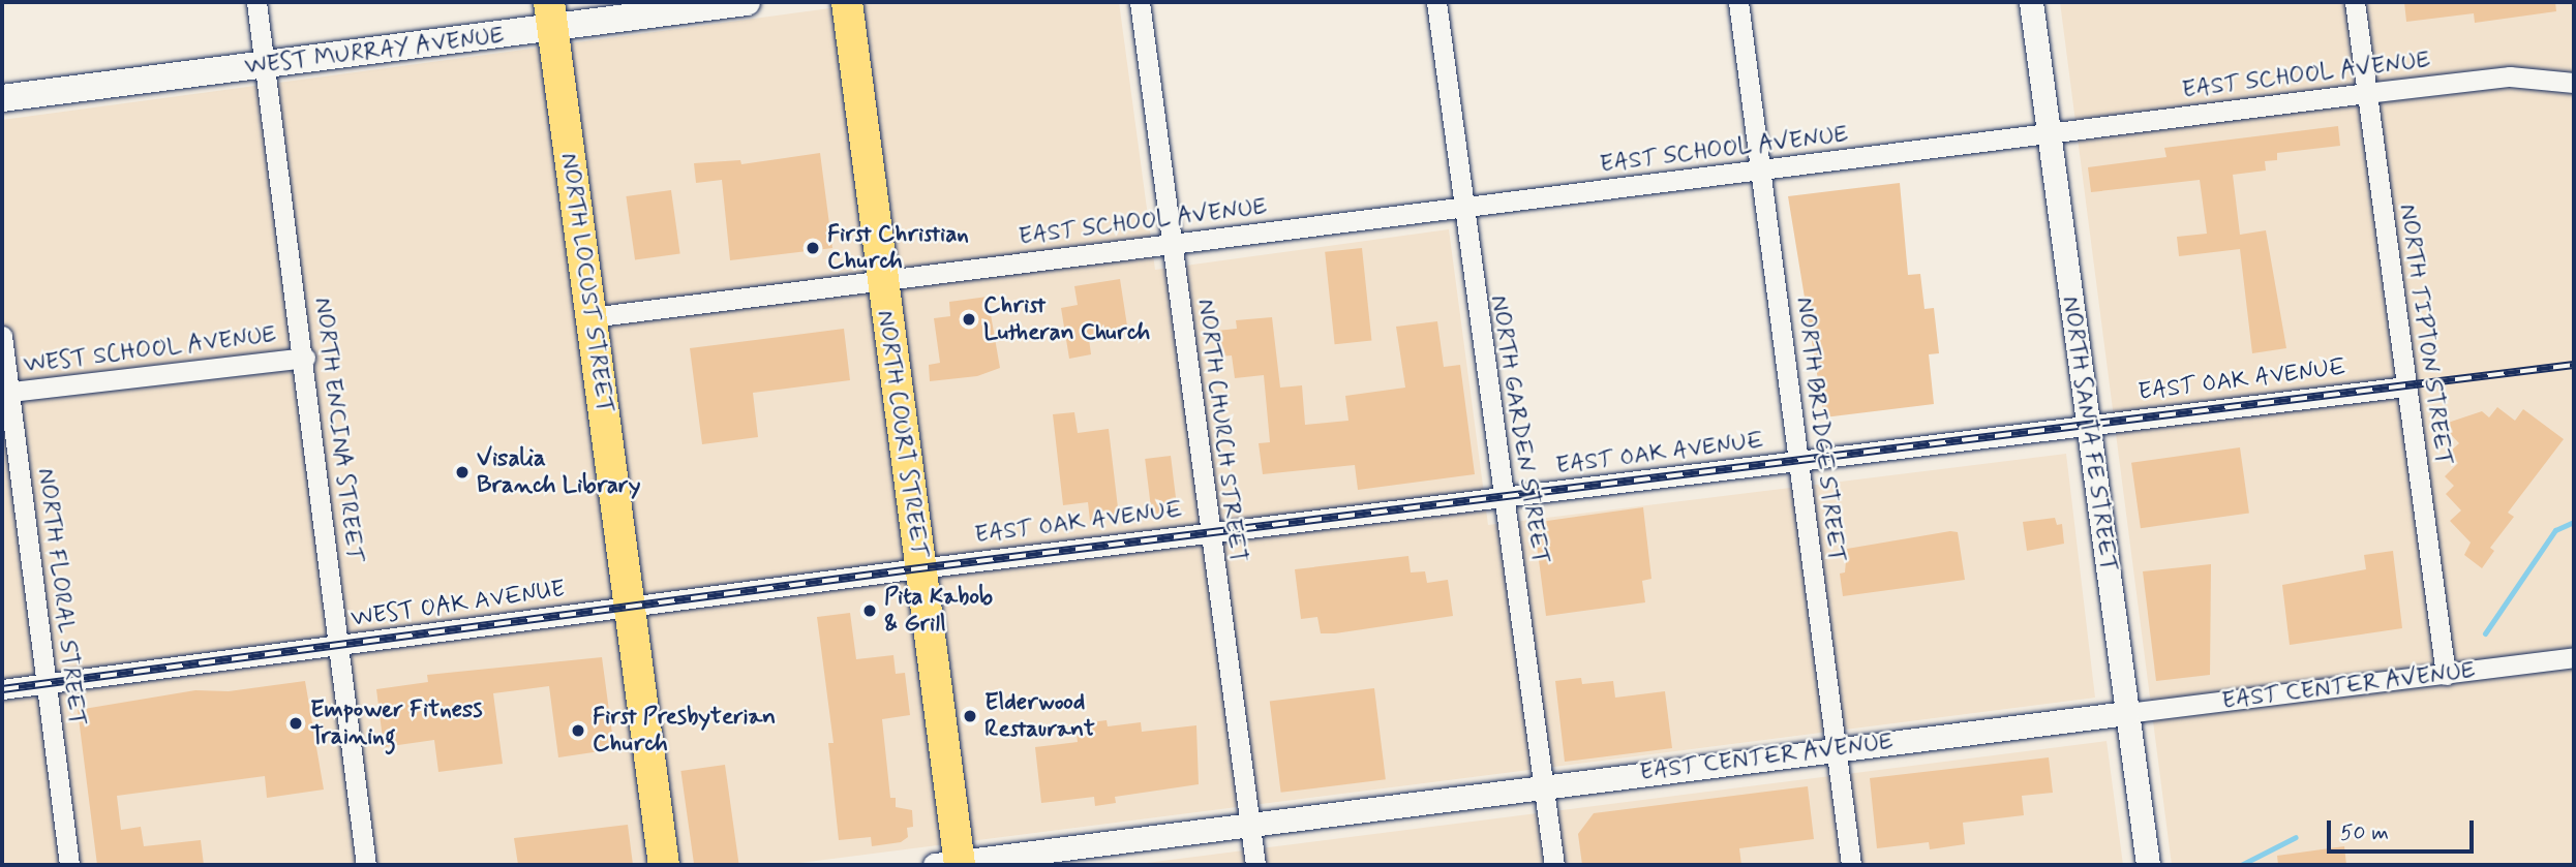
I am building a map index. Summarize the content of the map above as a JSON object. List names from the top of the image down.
{
  "streets": {
    "main road": ["WEST MURRAY AVENUE", "NORTH LOCUST STREET", "NORTH COURT STREET"],
    "street": [
      "EAST SCHOOL AVENUE",
      "NORTH TIPTON STREET",
      "WEST SCHOOL AVENUE",
      "EAST OAK AVENUE",
      "NORTH ENCINA STREET",
      "NORTH GARDEN STREET",
      "NORTH BRIDGE STREET",
      "NORTH CHURCH STREET",
      "NORTH SANTA FE STREET",
      "NORTH FLORAL STREET",
      "WEST OAK AVENUE",
      "EAST CENTER AVENUE"
    ]
  },
  "crossings": [
    ["WEST MURRAY AVENUE", "NORTH LOCUST STREET"],
    ["WEST MURRAY AVENUE", "NORTH ENCINA STREET"],
    ["EAST SCHOOL AVENUE", "NORTH TIPTON STREET"],
    ["EAST SCHOOL AVENUE", "NORTH GARDEN STREET"],
    ["EAST SCHOOL AVENUE", "NORTH BRIDGE STREET"],
    ["EAST SCHOOL AVENUE", "NORTH CHURCH STREET"],
    ["EAST SCHOOL AVENUE", "NORTH COURT STREET"],
    ["EAST SCHOOL AVENUE", "NORTH SANTA FE STREET"],
    ["NORTH LOCUST STREET", "WEST OAK AVENUE"],
    ["NORTH TIPTON STREET", "EAST OAK AVENUE"],
    ["NORTH TIPTON STREET", "EAST CENTER AVENUE"],
    ["WEST SCHOOL AVENUE", "NORTH ENCINA STREET"],
    ["WEST SCHOOL AVENUE", "NORTH FLORAL STREET"],
    ["EAST OAK AVENUE", "NORTH GARDEN STREET"],
    ["EAST OAK AVENUE", "NORTH BRIDGE STREET"],
    ["EAST OAK AVENUE", "NORTH CHURCH STREET"],
    ["EAST OAK AVENUE", "NORTH COURT STREET"],
    ["EAST OAK AVENUE", "NORTH SANTA FE STREET"],
    ["EAST OAK AVENUE", "WEST OAK AVENUE"],
    ["NORTH ENCINA STREET", "WEST OAK AVENUE"],
    ["NORTH GARDEN STREET", "EAST CENTER AVENUE"],
    ["NORTH BRIDGE STREET", "EAST CENTER AVENUE"],
    ["NORTH CHURCH STREET", "EAST CENTER AVENUE"],
    ["NORTH COURT STREET", "WEST OAK AVENUE"],
    ["NORTH COURT STREET", "EAST CENTER AVENUE"],
    ["NORTH SANTA FE STREET", "EAST CENTER AVENUE"],
    ["NORTH FLORAL STREET", "WEST OAK AVENUE"]
  ],
  "places": [
    "First Christian Church",
    "Christ Lutheran Church",
    "Visalia Branch Library",
    "Pita Kabob & Grill",
    "Elderwood Restaurant",
    "Empower Fitness Training",
    "First Presbyterian Church"
  ],
  "scale_bar": "50 m"
}
